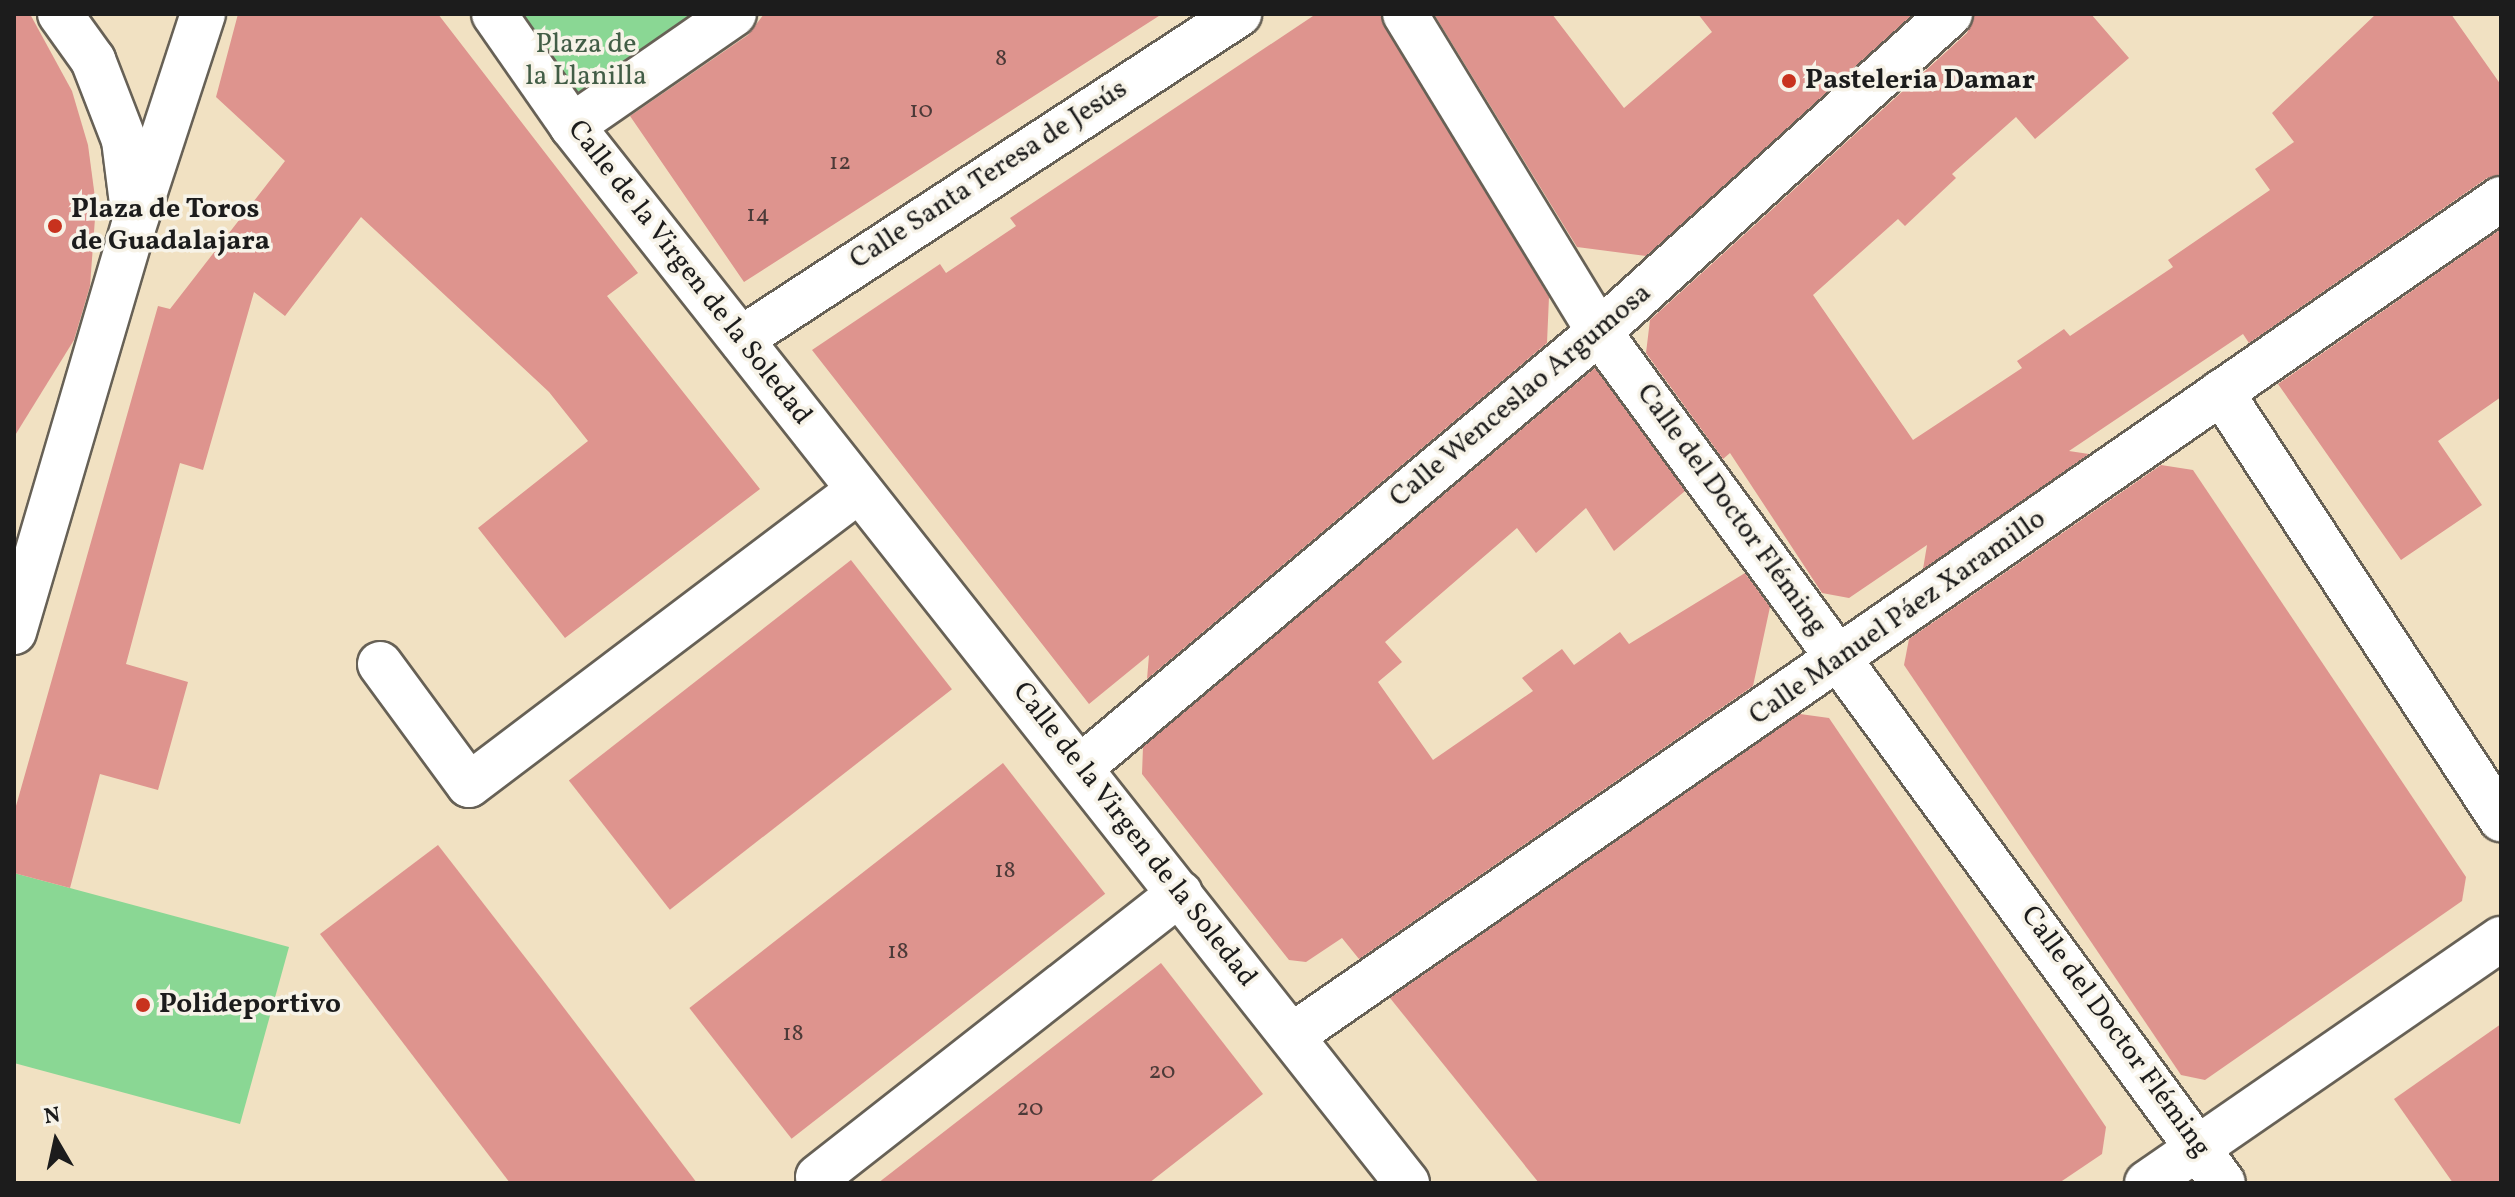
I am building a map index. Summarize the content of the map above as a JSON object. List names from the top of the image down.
{
  "streets": {
    "street": [
      "Calle Santa Teresa de Jesús",
      "Calle de la Virgen de la Soledad",
      "Calle Wenceslao Argumosa",
      "Calle del Doctor Fléming",
      "Calle Manuel Páez Xaramillo"
    ]
  },
  "crossings": [
    ["Calle Santa Teresa de Jesús", "Calle de la Virgen de la Soledad"],
    ["Calle de la Virgen de la Soledad", "Calle Wenceslao Argumosa"],
    ["Calle de la Virgen de la Soledad", "Calle Manuel Páez Xaramillo"],
    ["Calle Wenceslao Argumosa", "Calle del Doctor Fléming"],
    ["Calle del Doctor Fléming", "Calle Manuel Páez Xaramillo"]
  ],
  "parks": ["Plaza de la Llanilla"],
  "places": ["Pasteleria Damar", "Plaza de Toros de Guadalajara", "Polideportivo"],
  "house_numbers": [
    "8",
    "10",
    "12",
    "14",
    "18",
    "18",
    "18",
    "20",
    "20"
  ],
  "north": "top"
}
